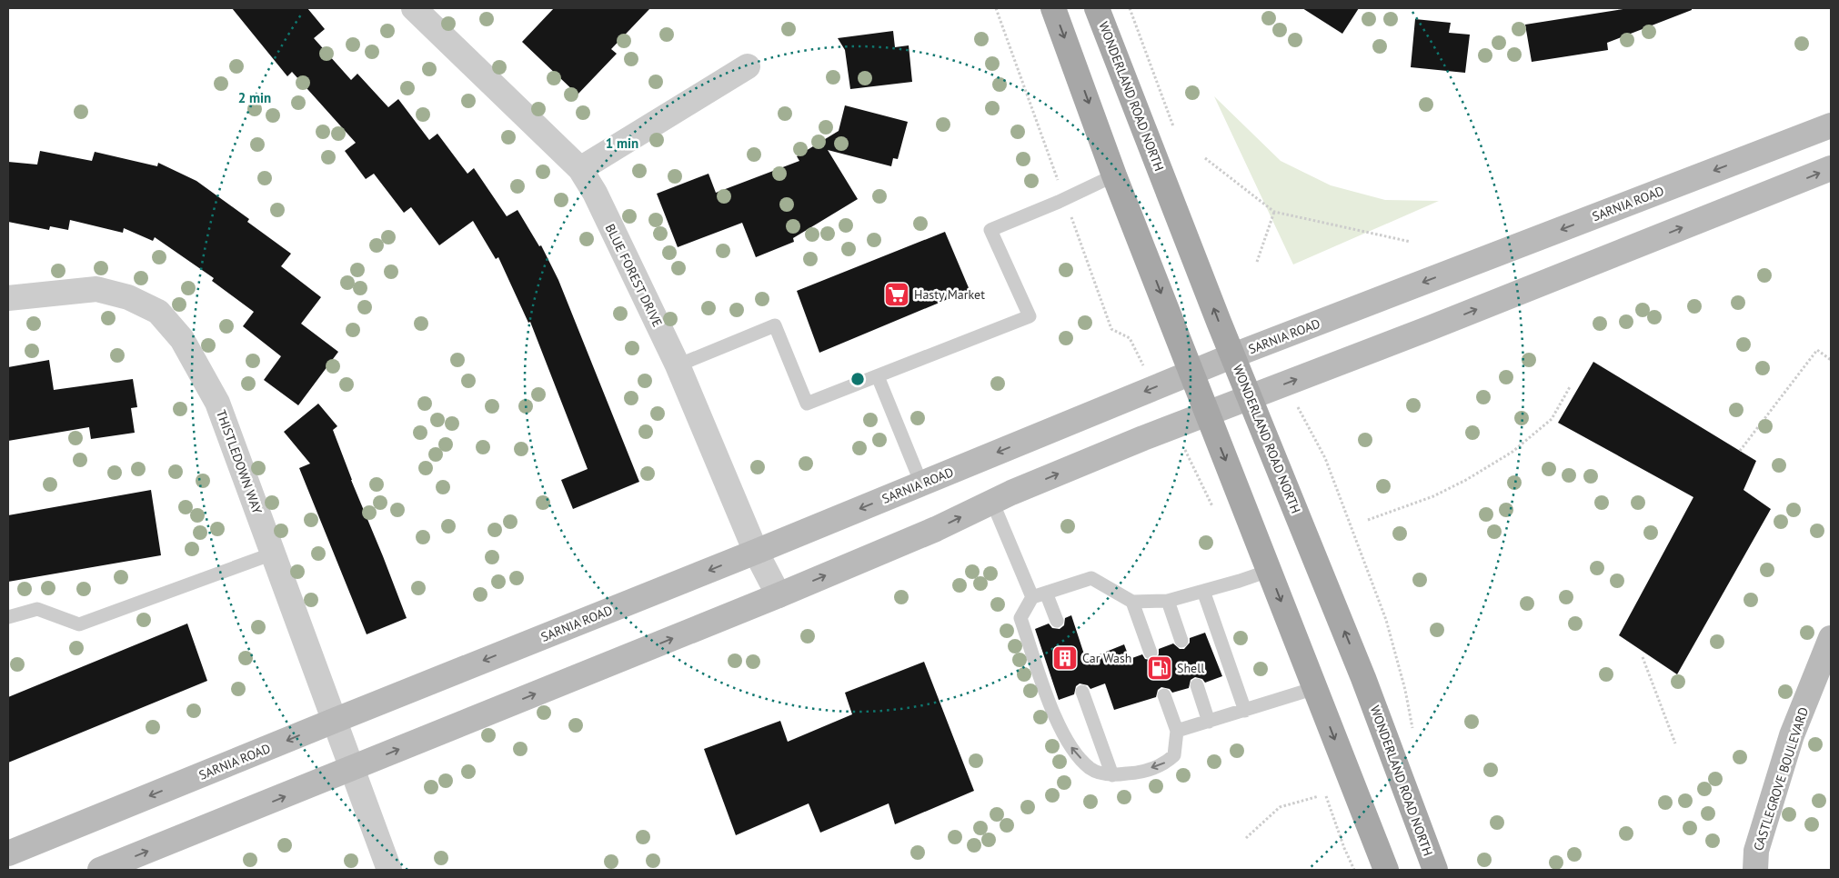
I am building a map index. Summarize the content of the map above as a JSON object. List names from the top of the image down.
{
  "streets": {
    "main road": ["WONDERLAND ROAD NORTH", "SARNIA ROAD", "CASTLEGROVE BOULEVARD"],
    "street": ["BLUE FOREST DRIVE", "THISTLEDOWN WAY"]
  },
  "crossings": [
    ["WONDERLAND ROAD NORTH", "SARNIA ROAD"],
    ["SARNIA ROAD", "BLUE FOREST DRIVE"],
    ["SARNIA ROAD", "THISTLEDOWN WAY"]
  ],
  "places": {
    "supermarket": ["Hasty Market"],
    "building": ["Car Wash"],
    "fuel station": ["Shell"]
  },
  "rings": ["2 min", "1 min"]
}
